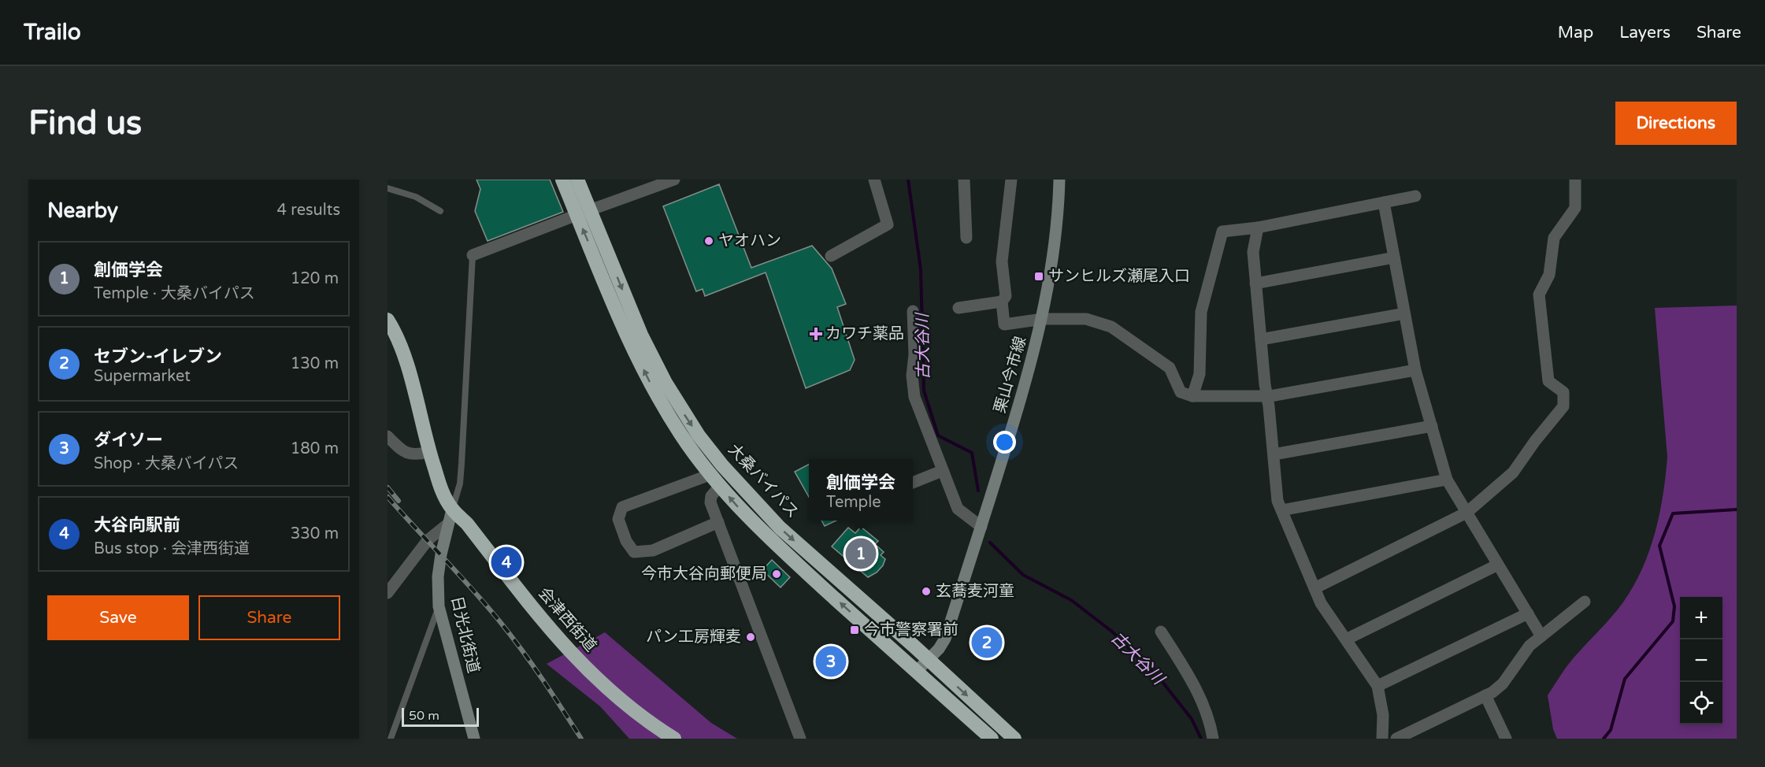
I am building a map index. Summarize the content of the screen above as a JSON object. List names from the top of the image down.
{
  "streets": {
    "highway": ["大桑バイパス", "会津西街道"],
    "main road": ["栗山今市線", "日光北街道"]
  },
  "crossings": [
    ["栗山今市線", "大桑バイパス"],
    ["会津西街道", "日光北街道"]
  ],
  "water": ["古大谷川"],
  "places": {
    "other": [
      "ヤオハン",
      "今市大谷向郵便局",
      "玄蕎麦河童",
      "パン工房輝麦"
    ],
    "transit": ["サンヒルズ瀬尾入口", "今市警察署前"],
    "health": ["カワチ薬品"]
  },
  "scale_bar": "50 m",
  "page": {
    "header": "Trailo",
    "nav": ["Map", "Layers", "Share"],
    "buttons": [
      "Directions",
      ["Save", "Share"]
    ],
    "title": "Find us",
    "heading": ["Nearby", "4 results"],
    "list": [
      {
        "mark": "1",
        "name": "創価学会",
        "note": "Temple · 大桑バイパス",
        "value": "120 m"
      },
      {
        "mark": "2",
        "name": "セブン-イレブン",
        "note": "Supermarket",
        "value": "130 m"
      },
      {
        "mark": "3",
        "name": "ダイソー",
        "note": "Shop · 大桑バイパス",
        "value": "180 m"
      },
      {
        "mark": "4",
        "name": "大谷向駅前",
        "note": "Bus stop · 会津西街道",
        "value": "330 m"
      }
    ],
    "popup": ["創価学会", "Temple"],
    "pins": [
      "1",
      "4",
      "2",
      "3"
    ],
    "map_buttons": ["+", "−"],
    "scale": "50 m"
  }
}
